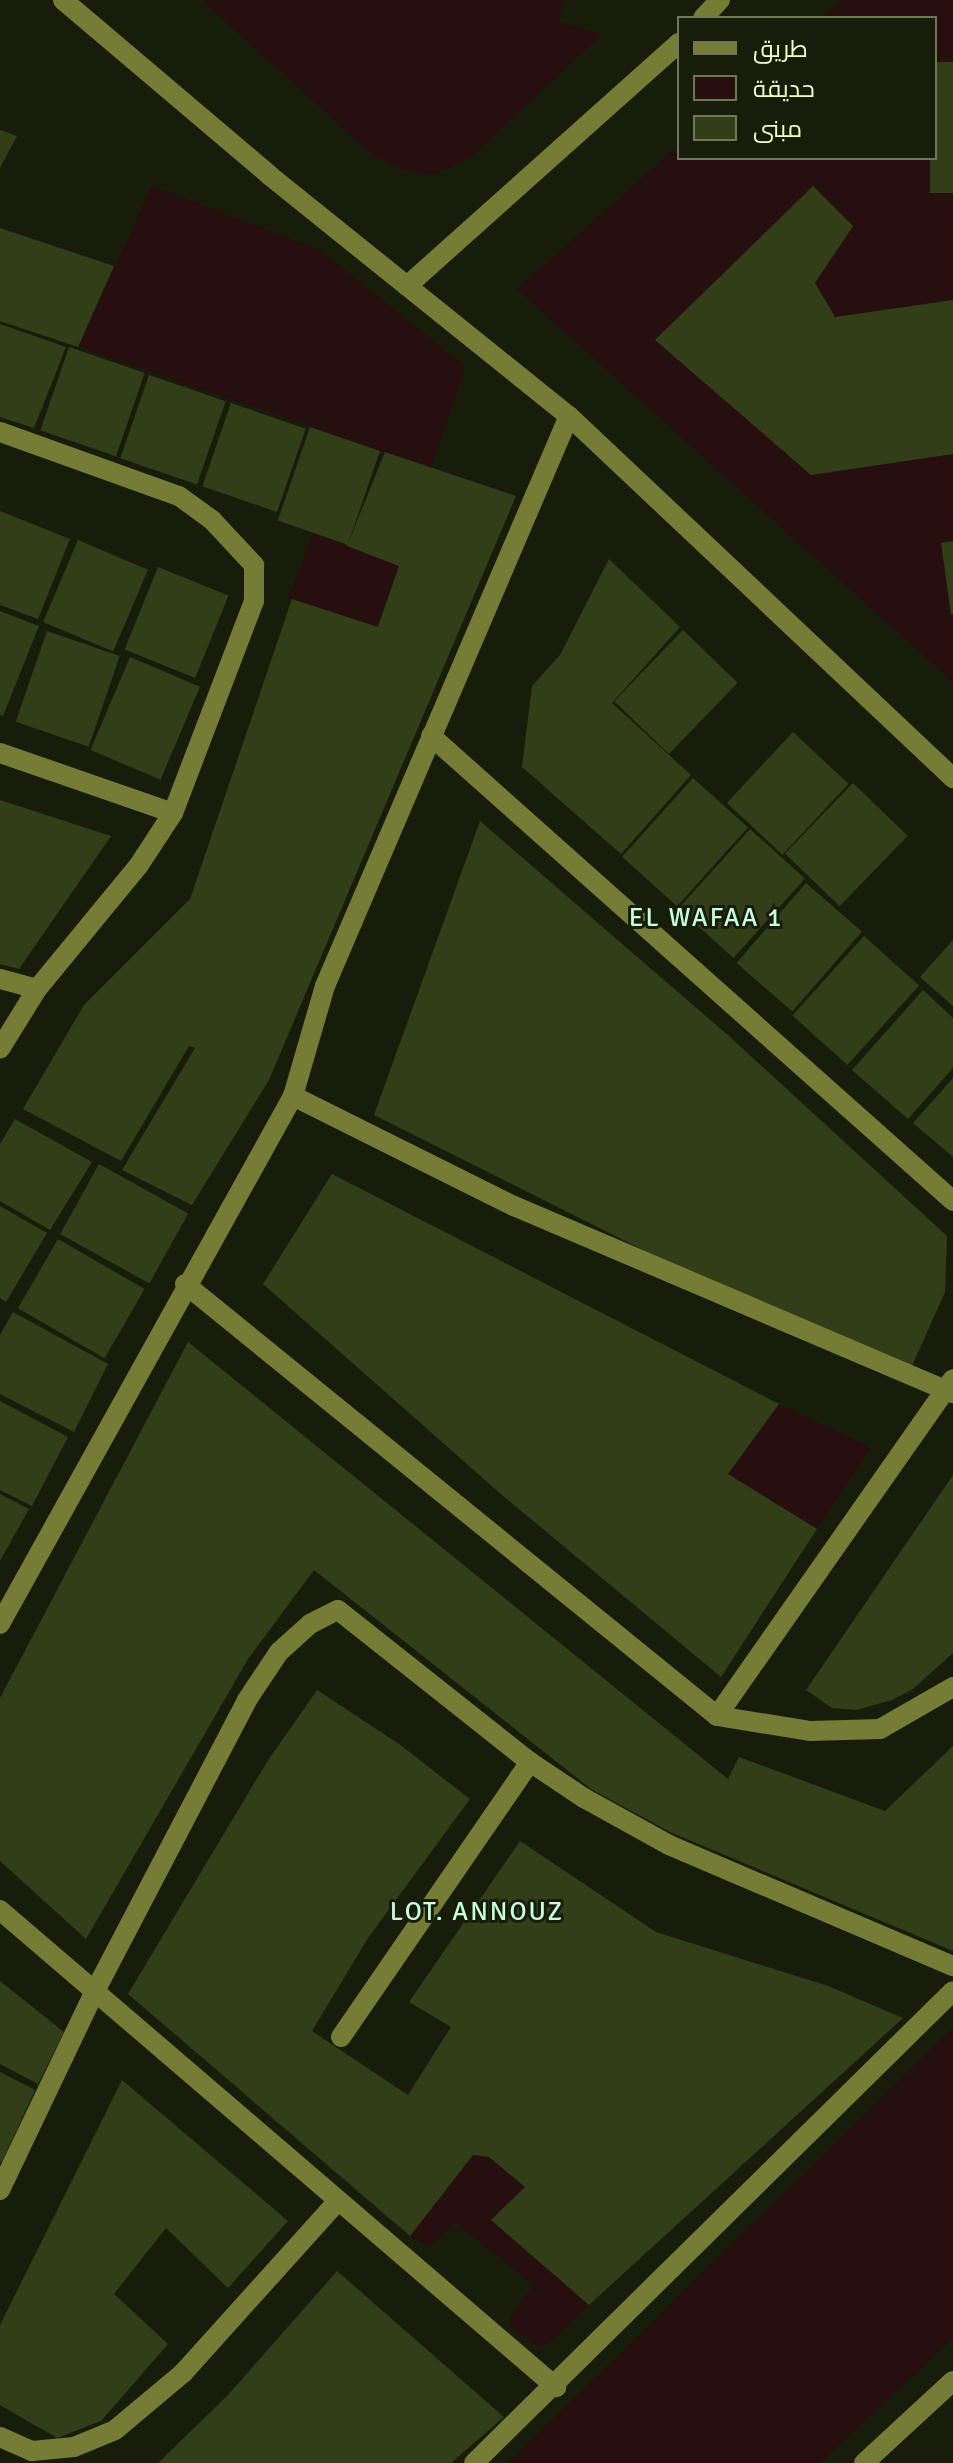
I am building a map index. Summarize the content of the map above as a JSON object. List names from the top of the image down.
{
  "districts": ["EL WAFAA 1", "LOT. ANNOUZ"],
  "legend": ["طريق", "حديقة", "مبنى"]
}
